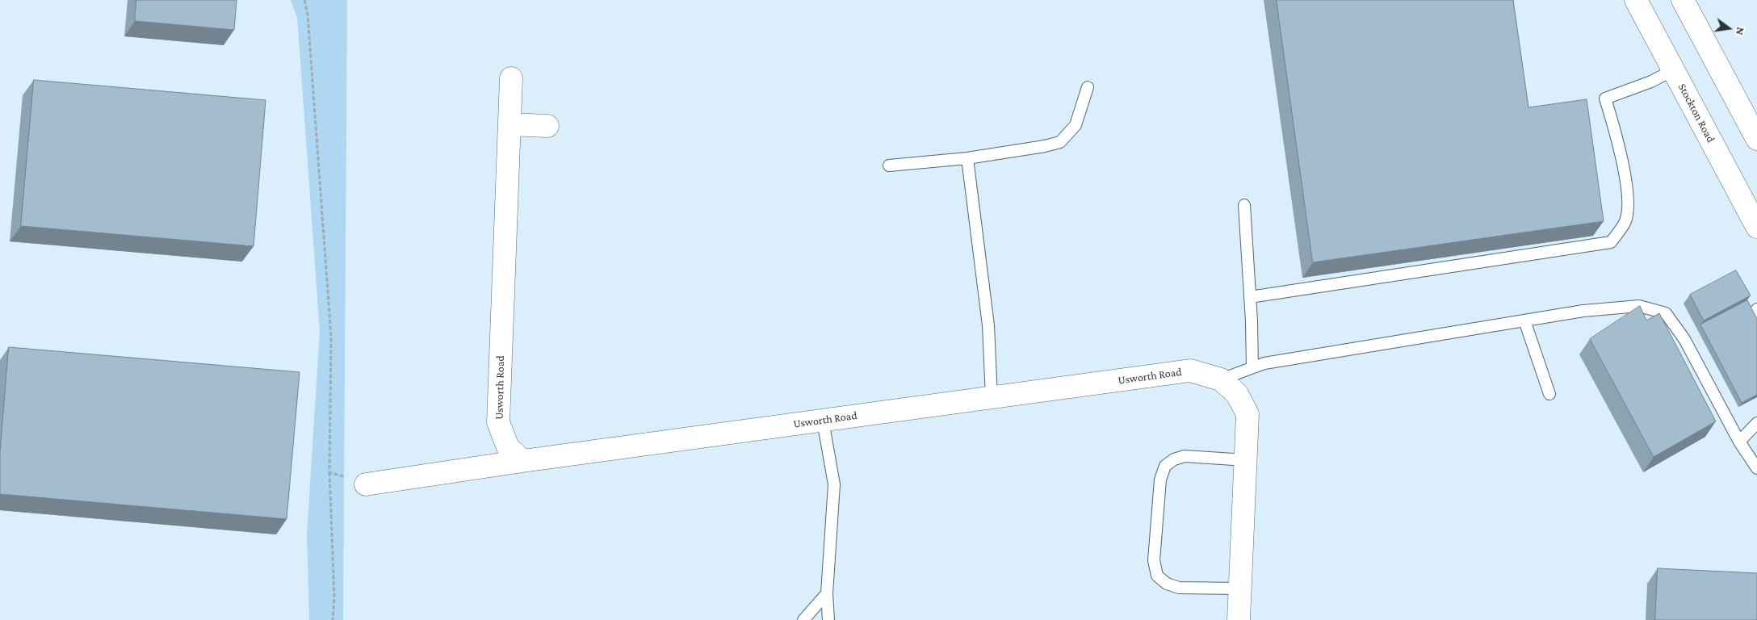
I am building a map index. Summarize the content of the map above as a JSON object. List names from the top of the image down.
{
  "streets": {
    "main road": ["Stockton Road", "Usworth Road"]
  },
  "north": "right"
}
